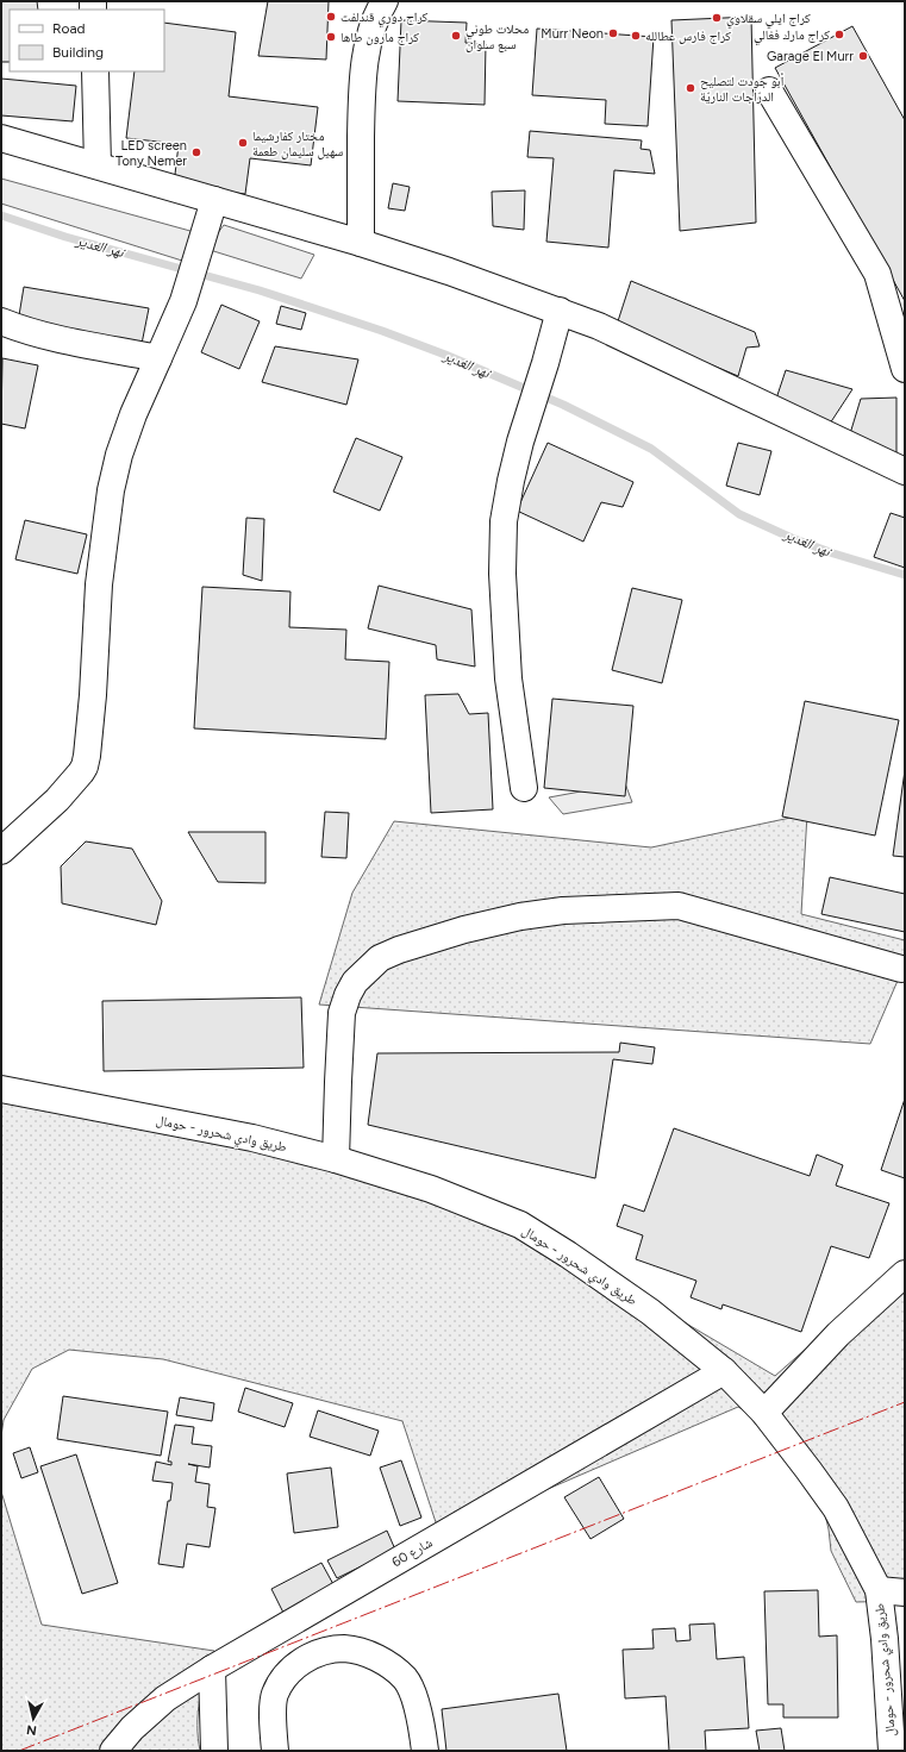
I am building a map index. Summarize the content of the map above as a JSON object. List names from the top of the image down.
{
  "streets": {
    "street": ["طريق وادي شحرور - حومال", "شارع 60"]
  },
  "crossings": [
    ["طريق وادي شحرور - حومال", "شارع 60"]
  ],
  "water": ["نهر الغدير"],
  "places": [
    "كراج دوري قندلفت",
    "كراج ايلي سقلاوي",
    "Murr Neon",
    "كراج مارك فغالي",
    "محلات طوني سبع سلوان",
    "كراج فارس عطالله",
    "كراج مارون طاها",
    "Garage El Murr",
    "أبو جودت لتصليح الدرّاجات الناريّة",
    "مختار كفارشيما سهيل سليمان طعمة",
    "LED screen Tony Nemer"
  ],
  "legend": ["Road", "Building"],
  "north": "bottom"
}
